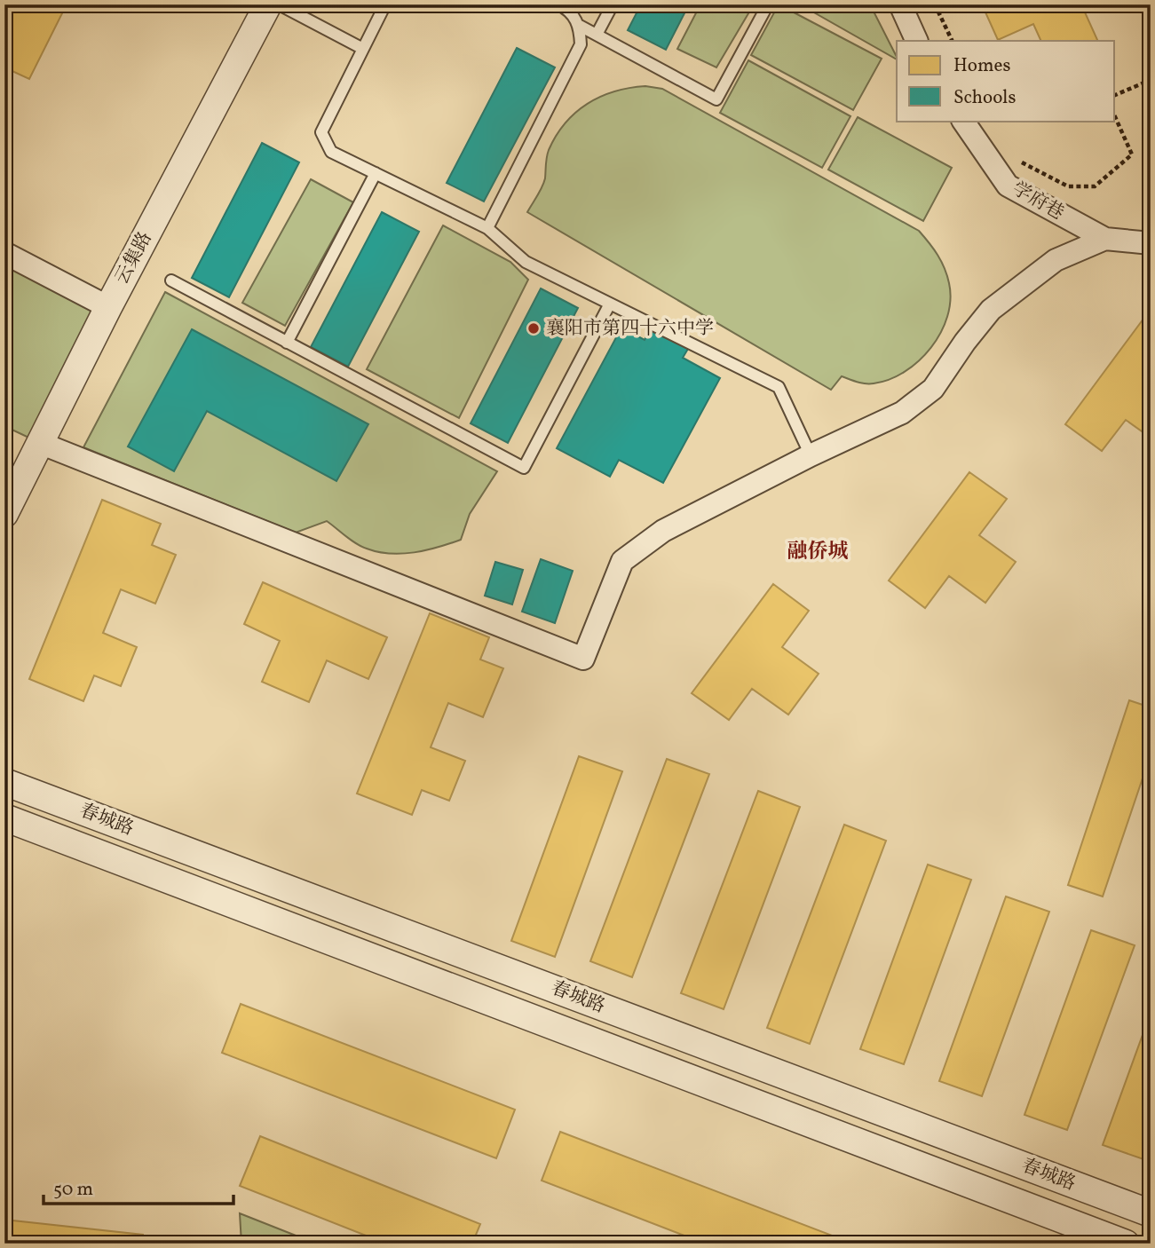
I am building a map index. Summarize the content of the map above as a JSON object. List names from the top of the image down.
{
  "streets": {
    "street": ["学府巷", "云集路", "春城路"]
  },
  "districts": ["融侨城"],
  "places": ["襄阳市第四十六中学"],
  "legend": ["Homes", "Schools"],
  "scale_bar": "50 m"
}
